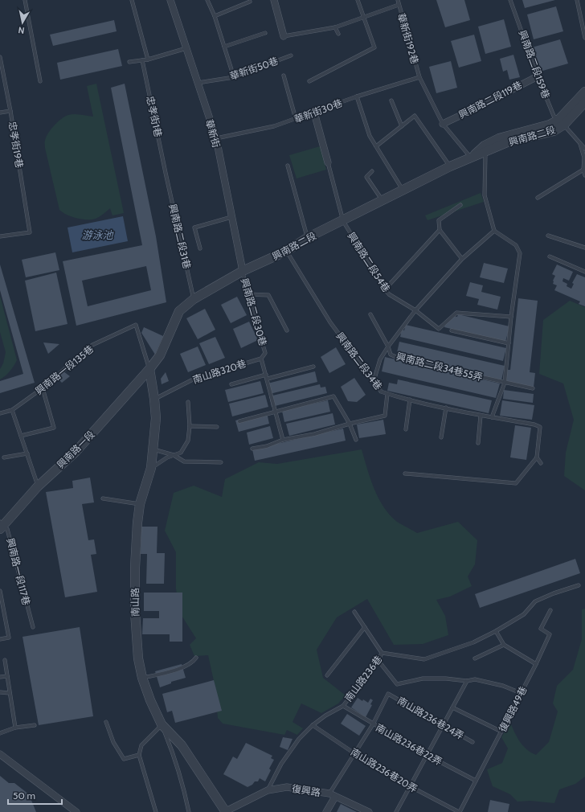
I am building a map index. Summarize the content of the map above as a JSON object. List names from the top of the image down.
{
  "streets": {
    "street": [
      "興南路二段119巷",
      "華新街",
      "興南路二段",
      "興南路一段",
      "南山路",
      "復興路"
    ],
    "lane": [
      "華新街192巷",
      "興南路二段159巷",
      "華新街50巷",
      "華新街30巷",
      "忠孝街1巷",
      "忠孝街19巷",
      "興南路二段31巷",
      "興南路二段54巷",
      "興南路二段30巷",
      "興南路二段34巷",
      "興南路二段34巷55弄",
      "興南路一段135巷",
      "南山路320巷",
      "興南路一段117巷",
      "南山路236巷",
      "復興路49巷",
      "南山路236巷24弄",
      "南山路236巷22弄",
      "南山路236巷20弄"
    ]
  },
  "crossings": [
    ["華新街192巷", "興南路二段119巷"],
    ["華新街192巷", "華新街30巷"],
    ["華新街192巷", "興南路二段"],
    ["興南路二段159巷", "興南路二段119巷"],
    ["興南路二段159巷", "興南路二段"],
    ["華新街50巷", "華新街"],
    ["華新街30巷", "華新街"],
    ["忠孝街1巷", "興南路二段31巷"],
    ["華新街", "興南路二段"],
    ["華新街", "興南路二段30巷"],
    ["興南路二段", "興南路二段31巷"],
    ["興南路二段", "興南路二段54巷"],
    ["興南路二段", "興南路二段30巷"],
    ["興南路二段", "興南路二段34巷"],
    ["興南路二段", "興南路一段135巷"],
    ["興南路二段", "興南路一段"],
    ["興南路二段", "南山路"],
    ["興南路二段30巷", "南山路320巷"],
    ["興南路一段135巷", "興南路一段"],
    ["興南路一段135巷", "南山路"],
    ["南山路320巷", "南山路"],
    ["興南路一段", "興南路一段117巷"],
    ["興南路一段", "南山路"],
    ["南山路", "復興路"],
    ["南山路236巷", "南山路236巷22弄"],
    ["南山路236巷", "南山路236巷20弄"],
    ["南山路236巷", "復興路"],
    ["復興路49巷", "南山路236巷22弄"],
    ["復興路49巷", "南山路236巷20弄"],
    ["南山路236巷24弄", "南山路236巷22弄"]
  ],
  "water": ["游泳池"],
  "scale_bar": "50 m",
  "north": "bottom"
}
